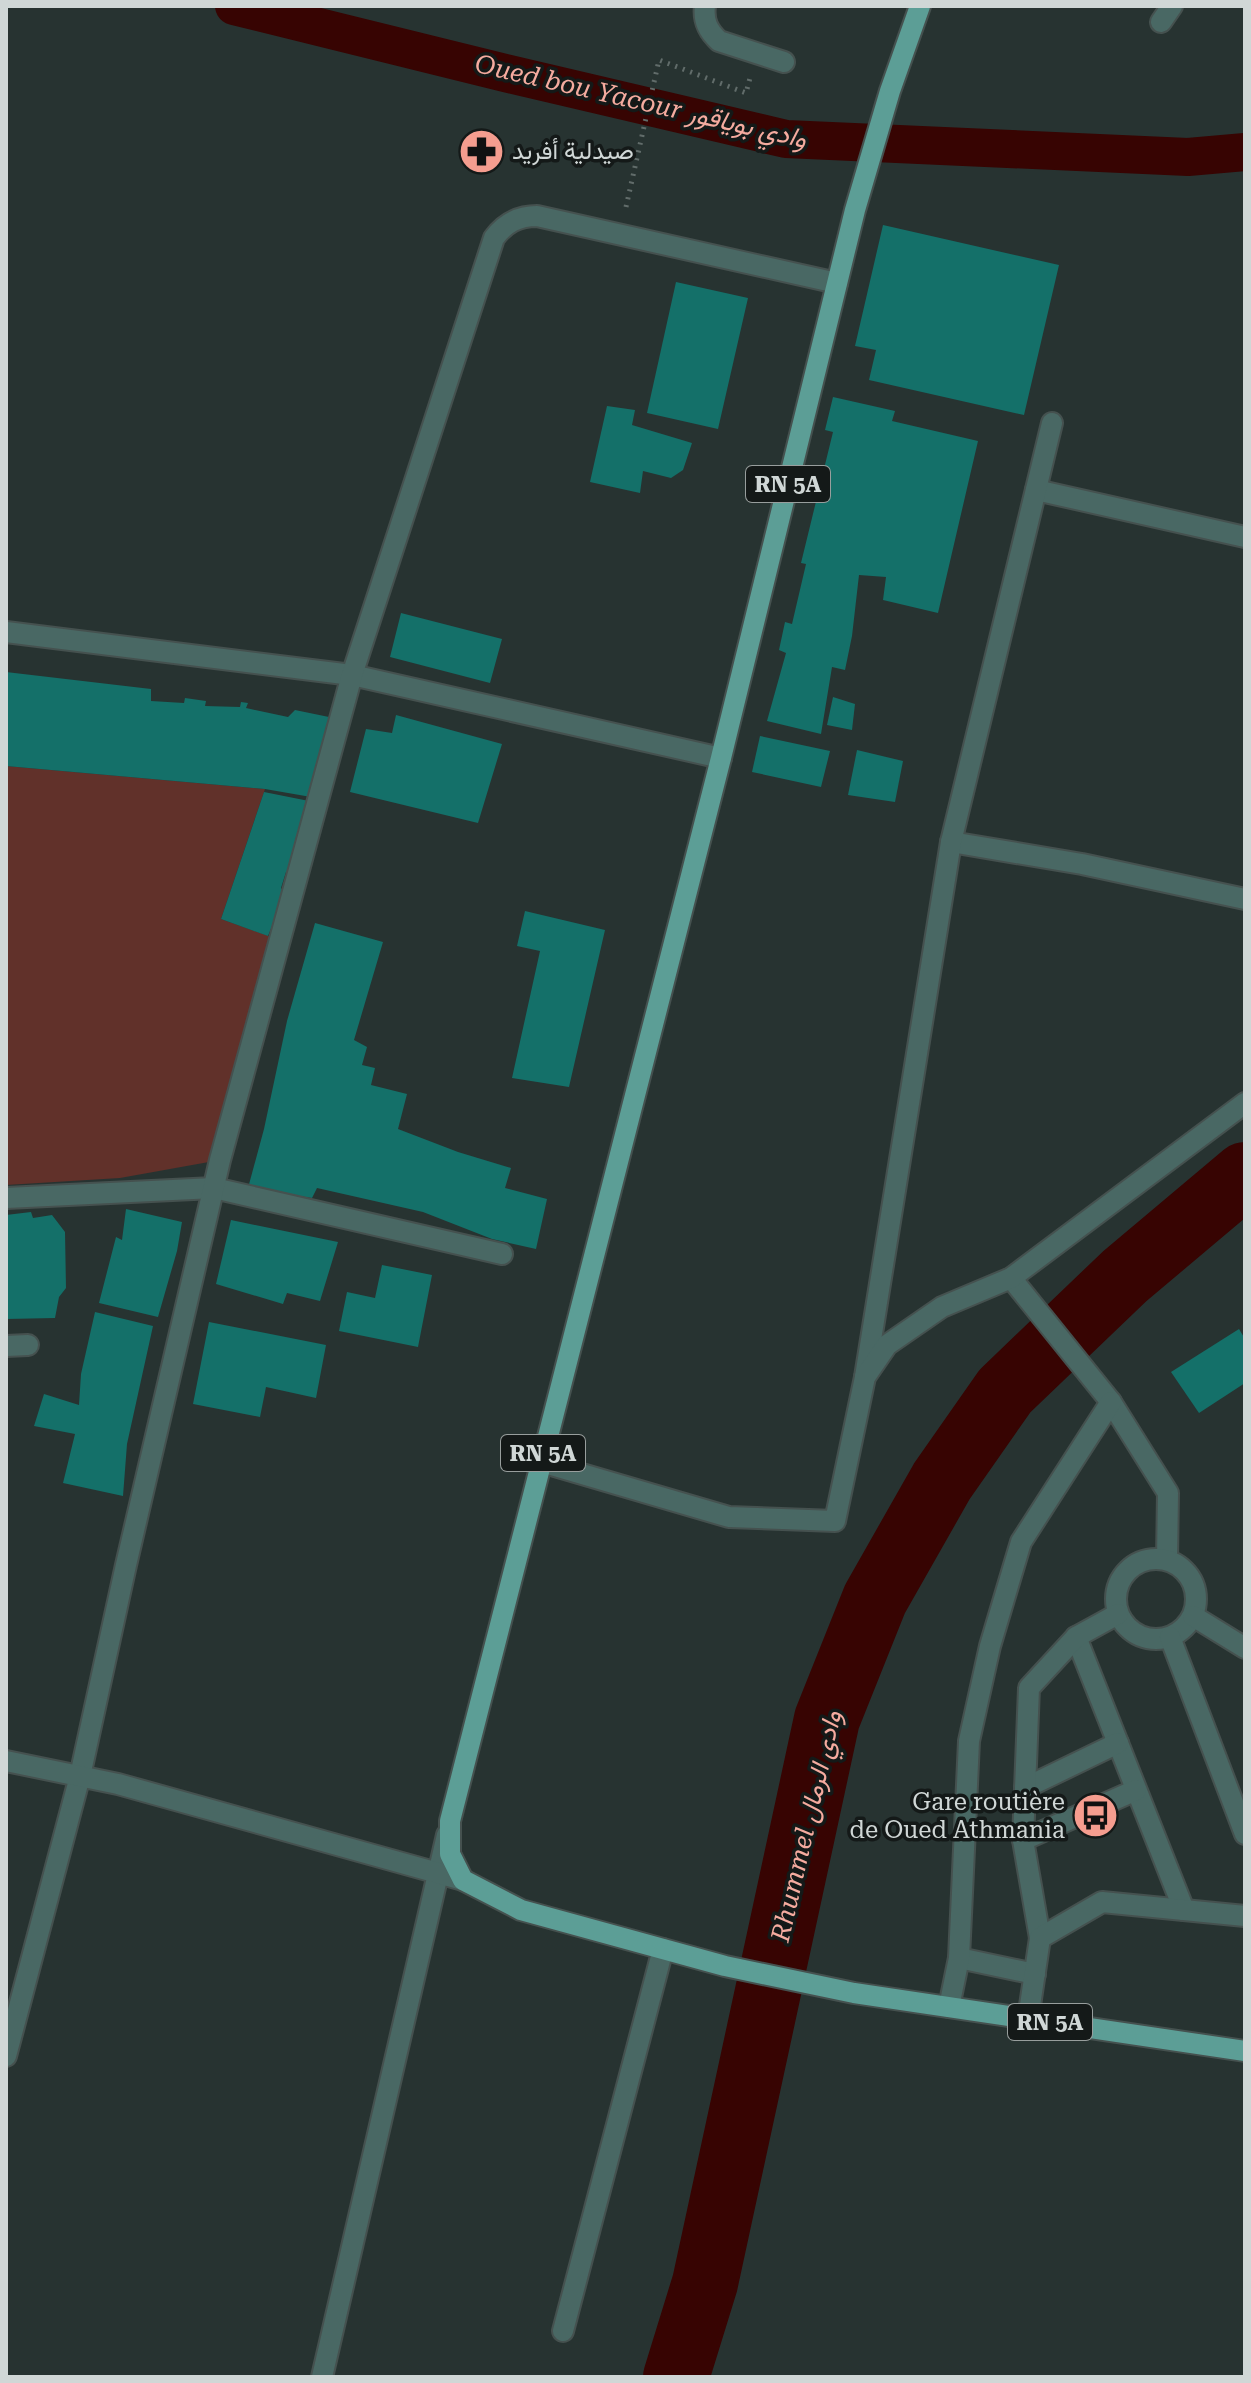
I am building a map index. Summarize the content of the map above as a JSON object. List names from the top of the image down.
{
  "streets": {
    "main road": ["RN 5A"]
  },
  "water": ["Oued bou Yacour وادي بوياقور", "Rhummel وادي الرمال"],
  "places": {
    "pharmacy": ["صيدلية أفريد"],
    "bus stop": ["Gare routière de Oued Athmania"]
  }
}
